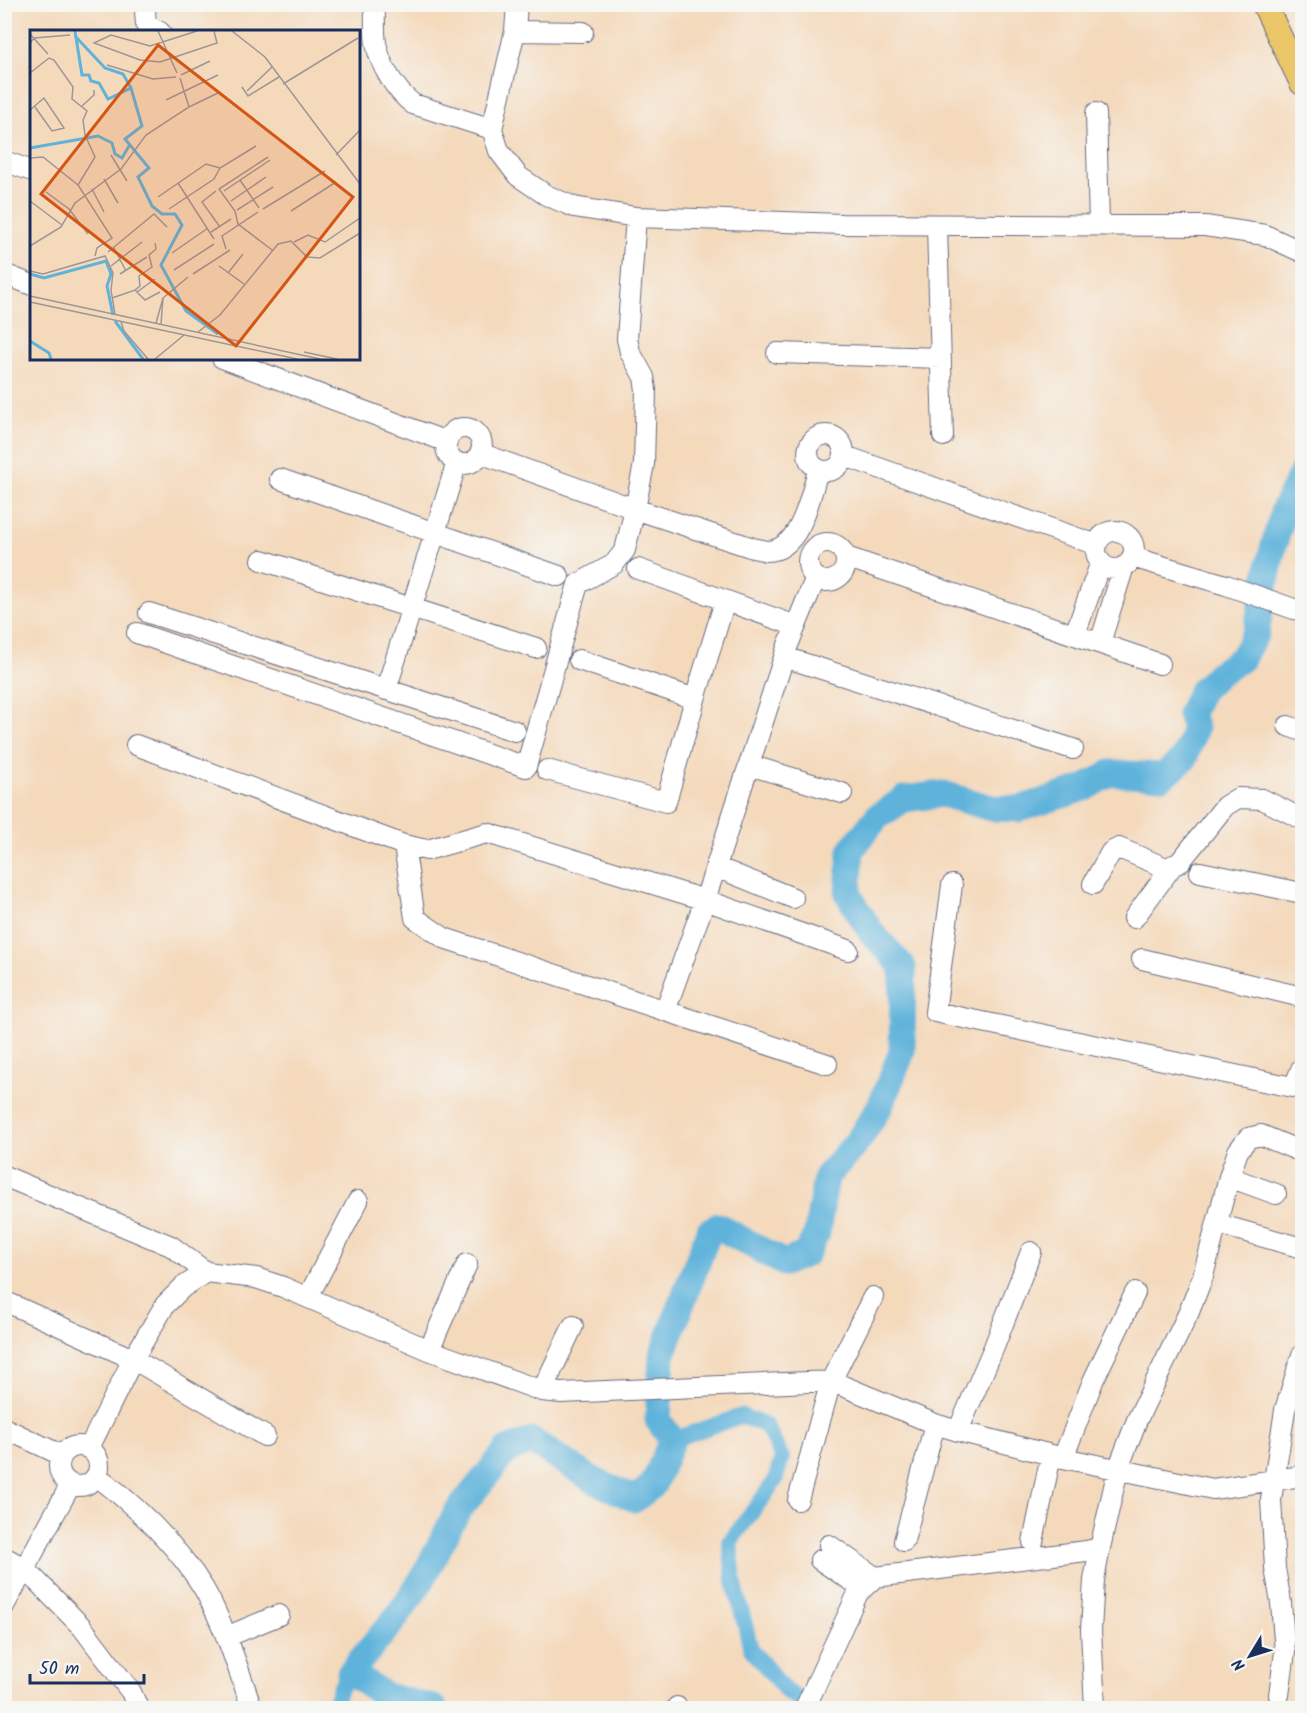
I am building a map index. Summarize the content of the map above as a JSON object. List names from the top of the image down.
{
  "scale_bar": "50 m",
  "north": "bottom left"
}
